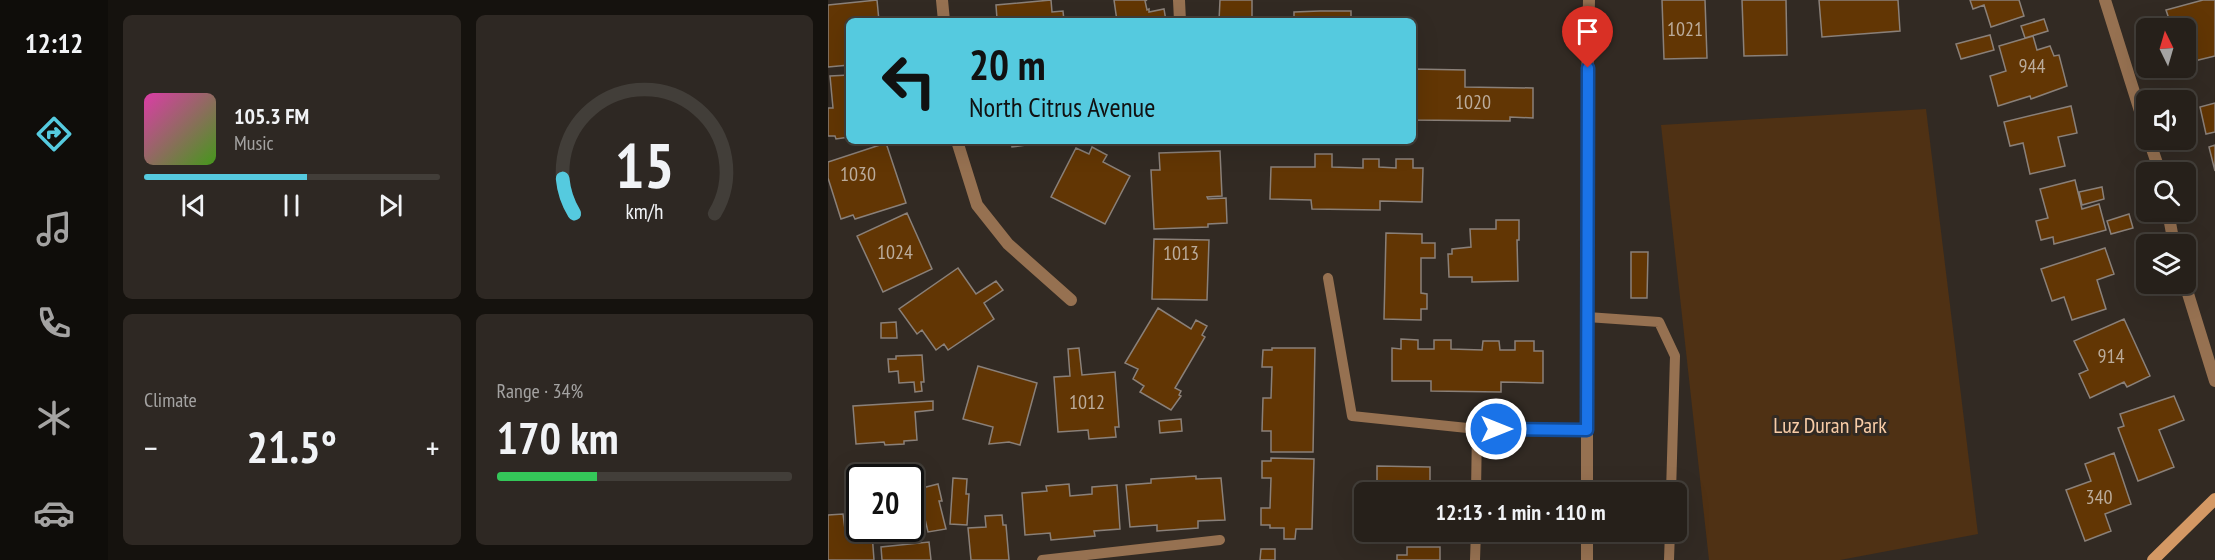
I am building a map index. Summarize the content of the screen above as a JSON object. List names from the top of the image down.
{
  "parks": ["Luz Duran Park"],
  "house_numbers": [
    "1021",
    "944",
    "1020",
    "1030",
    "1024",
    "1013",
    "914",
    "1012",
    "340"
  ],
  "north": "top",
  "page": {
    "tabs": "12:12",
    "turn": ["20 m", "North Citrus Avenue"],
    "song": ["105.3 FM", "Music"],
    "tile": [
      "Climate",
      ["Range · 34%", "170 km"]
    ],
    "heat": ["−", "21.5°", "+"],
    "limit": "20",
    "trip": "12:13 · 1 min · 110 m",
    "gauge": ["15", "km/h"]
  }
}
